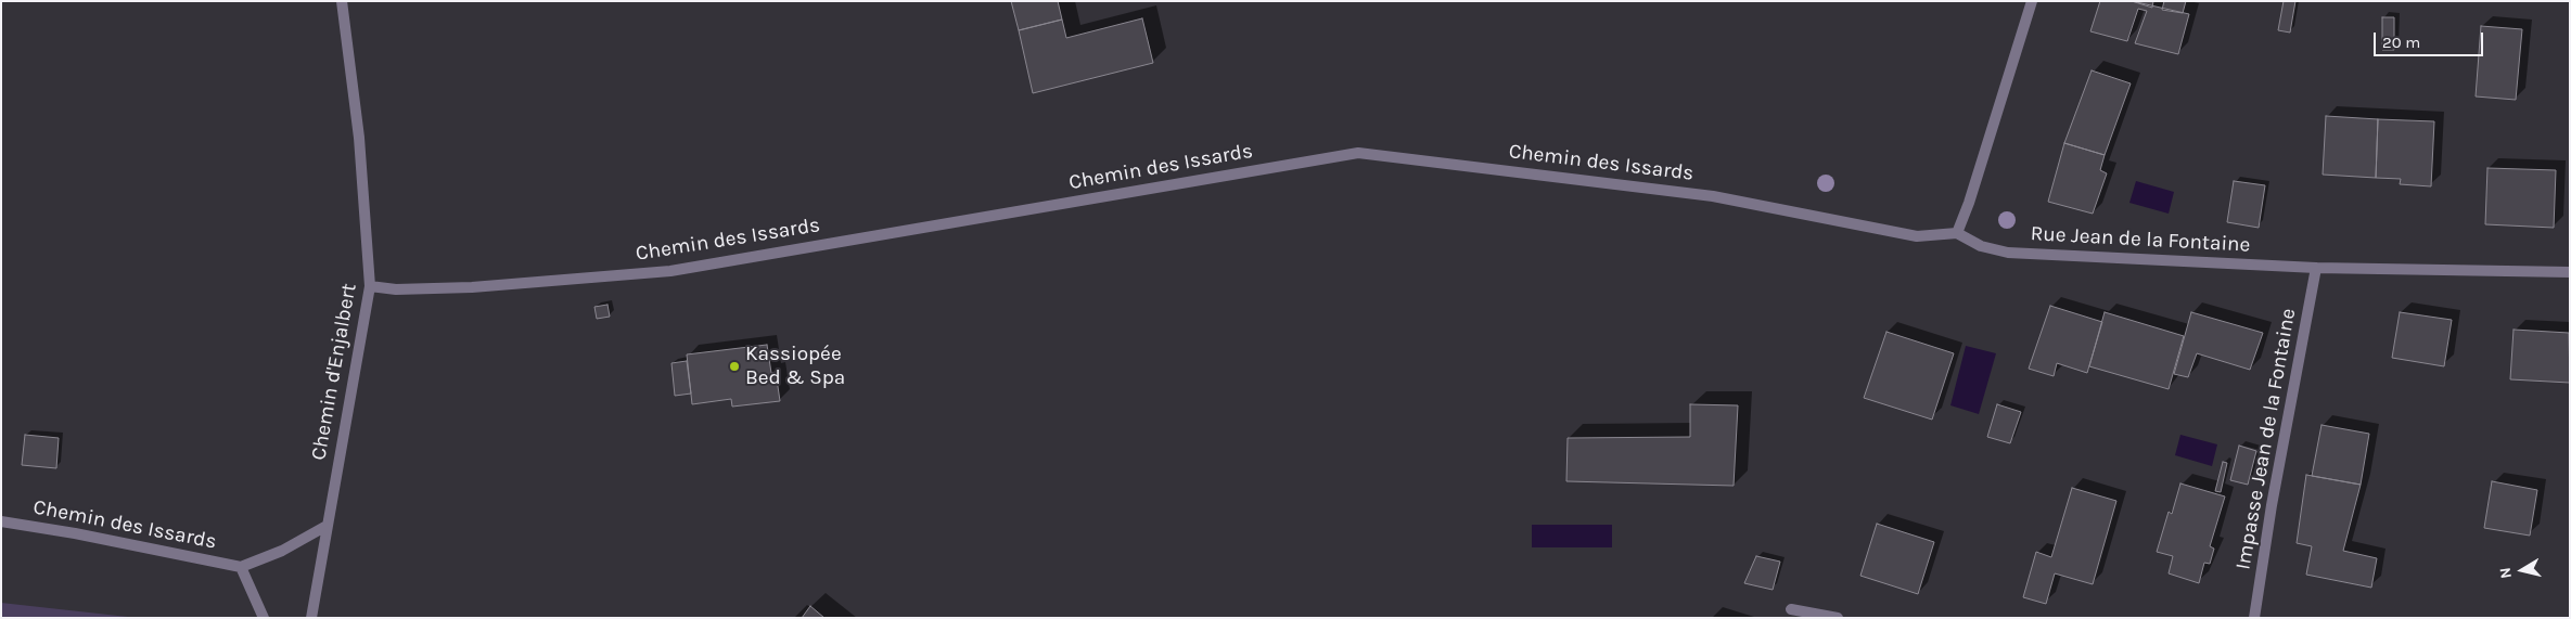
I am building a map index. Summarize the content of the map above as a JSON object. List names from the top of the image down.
{
  "streets": {
    "street": [
      "Chemin des Issards",
      "Rue Jean de la Fontaine",
      "Chemin d'Enjalbert",
      "Impasse Jean de la Fontaine"
    ]
  },
  "crossings": [
    ["Chemin des Issards", "Rue Jean de la Fontaine"],
    ["Chemin des Issards", "Chemin d'Enjalbert"],
    ["Rue Jean de la Fontaine", "Impasse Jean de la Fontaine"]
  ],
  "places": ["Kassiopée Bed & Spa"],
  "scale_bar": "20 m",
  "north": "left"
}
